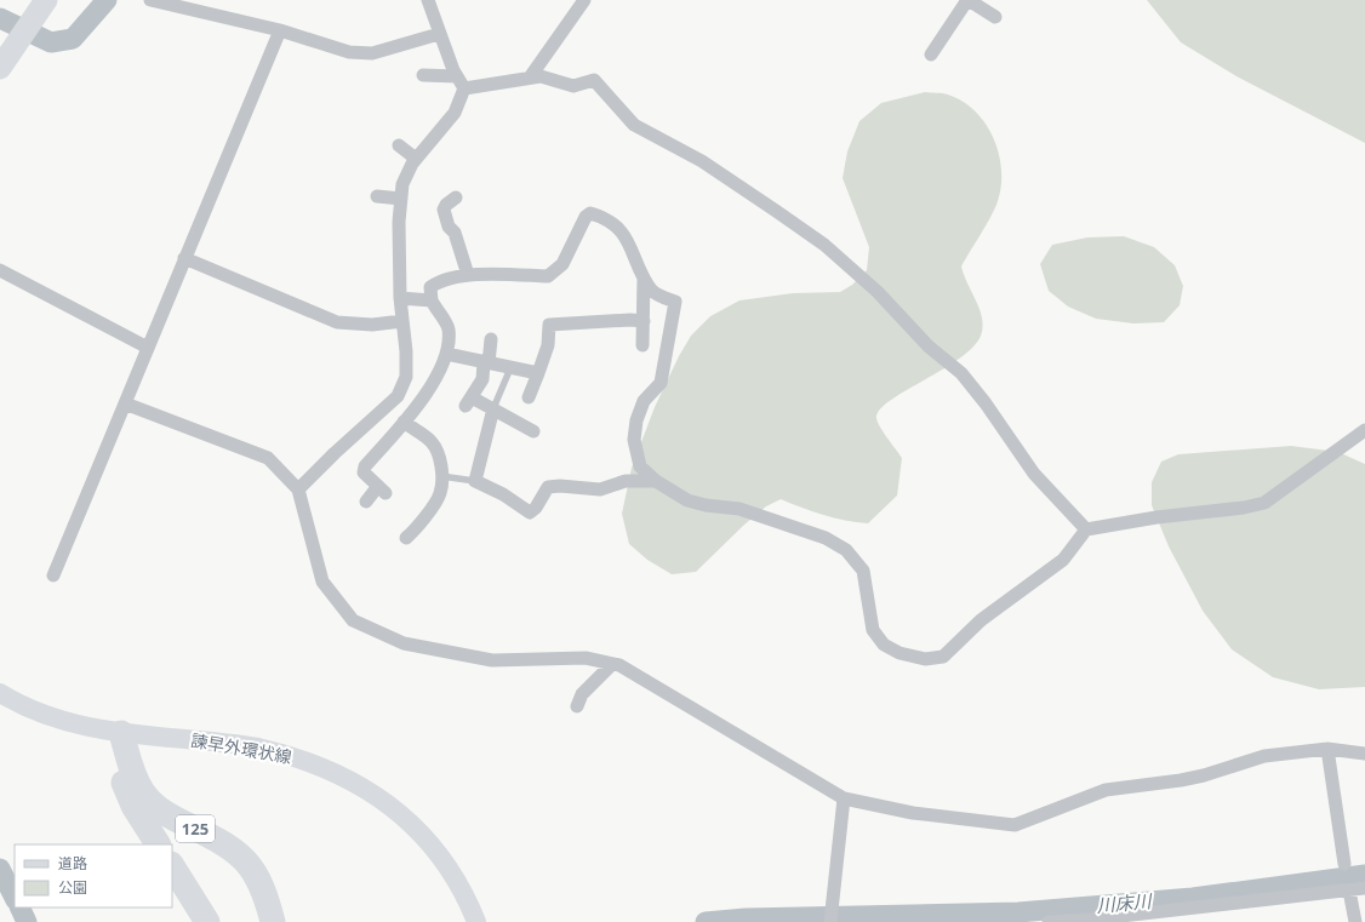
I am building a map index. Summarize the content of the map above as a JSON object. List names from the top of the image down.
{
  "streets": {
    "highway": ["125"],
    "main road": ["諫早外環状線"]
  },
  "crossings": [
    ["諫早外環状線", "125"]
  ],
  "water": ["川床川"],
  "legend": ["道路", "公園"]
}
